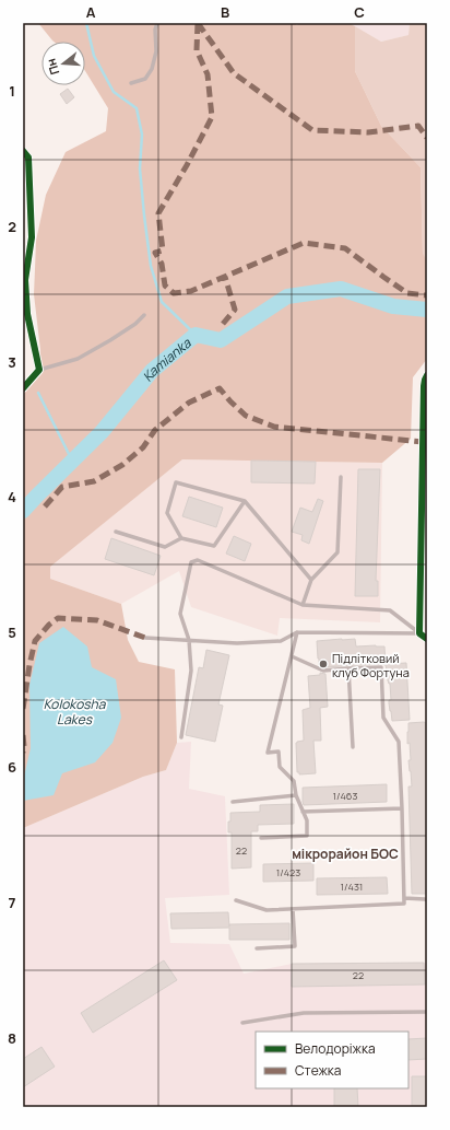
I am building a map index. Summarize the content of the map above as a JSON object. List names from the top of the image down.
{
  "districts": ["мікрорайон БОС"],
  "water": ["Kamianka", "Kolokosha Lakes"],
  "places": ["Підлітковий клуб Фортуна"],
  "house_numbers": [
    "1/463",
    "22",
    "1/423",
    "1/431",
    "22"
  ],
  "legend": ["Велодоріжка", "Стежка"],
  "north": "left",
  "grid": {
    "columns": ["A", "B", "C"],
    "rows": [
      "1",
      "2",
      "3",
      "4",
      "5",
      "6",
      "7",
      "8"
    ]
  }
}
